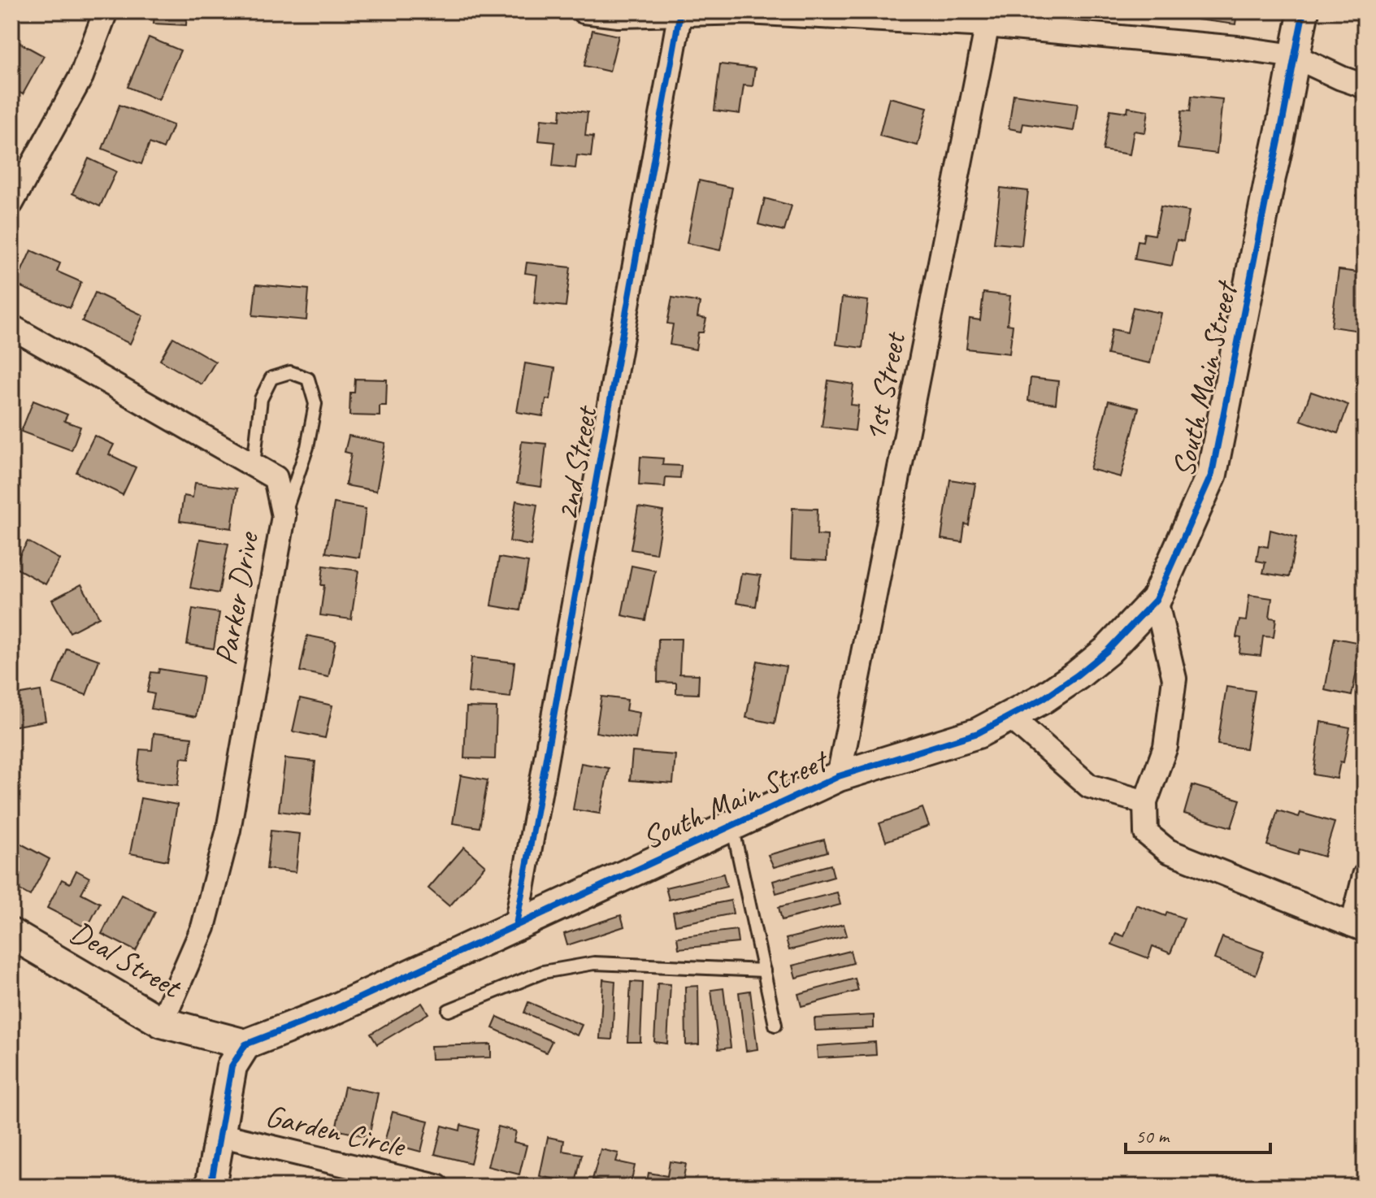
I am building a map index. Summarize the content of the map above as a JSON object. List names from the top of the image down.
{
  "streets": {
    "street": [
      "South Main Street",
      "1st Street",
      "2nd Street",
      "Parker Drive",
      "Deal Street",
      "Garden Circle"
    ]
  },
  "crossings": [
    ["South Main Street", "1st Street"],
    ["South Main Street", "2nd Street"],
    ["South Main Street", "Deal Street"],
    ["Parker Drive", "Deal Street"]
  ],
  "scale_bar": "50 m"
}
